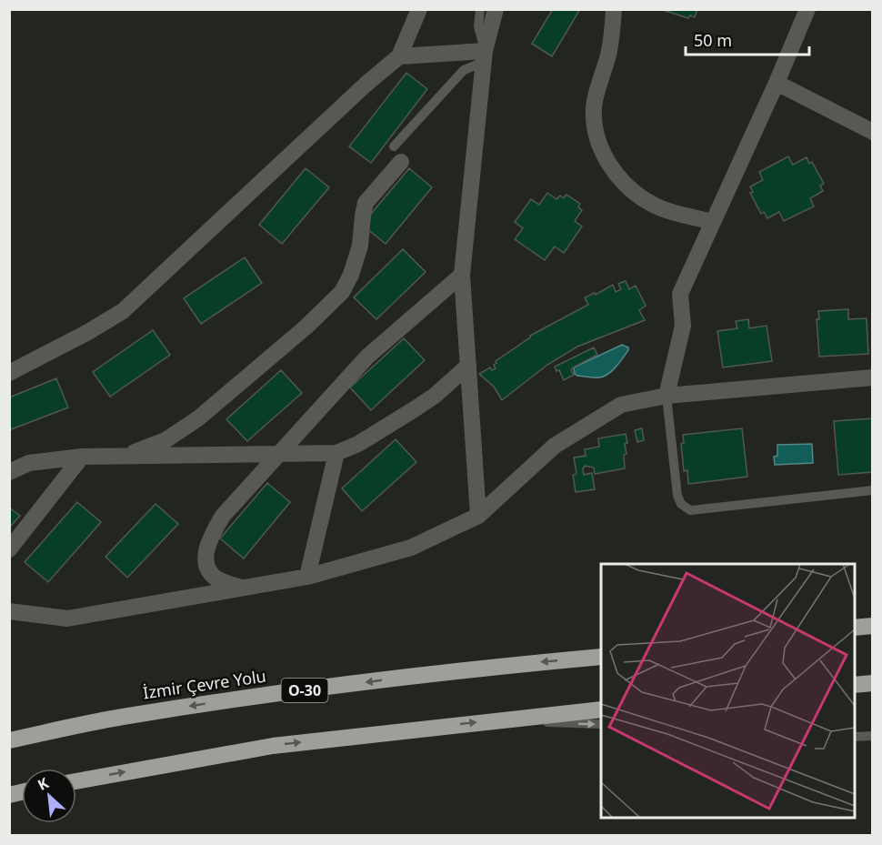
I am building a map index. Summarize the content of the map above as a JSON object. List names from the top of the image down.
{
  "streets": {
    "highway": ["İzmir Çevre Yolu", "O-30"]
  },
  "scale_bar": "50 m",
  "north": "top left"
}
